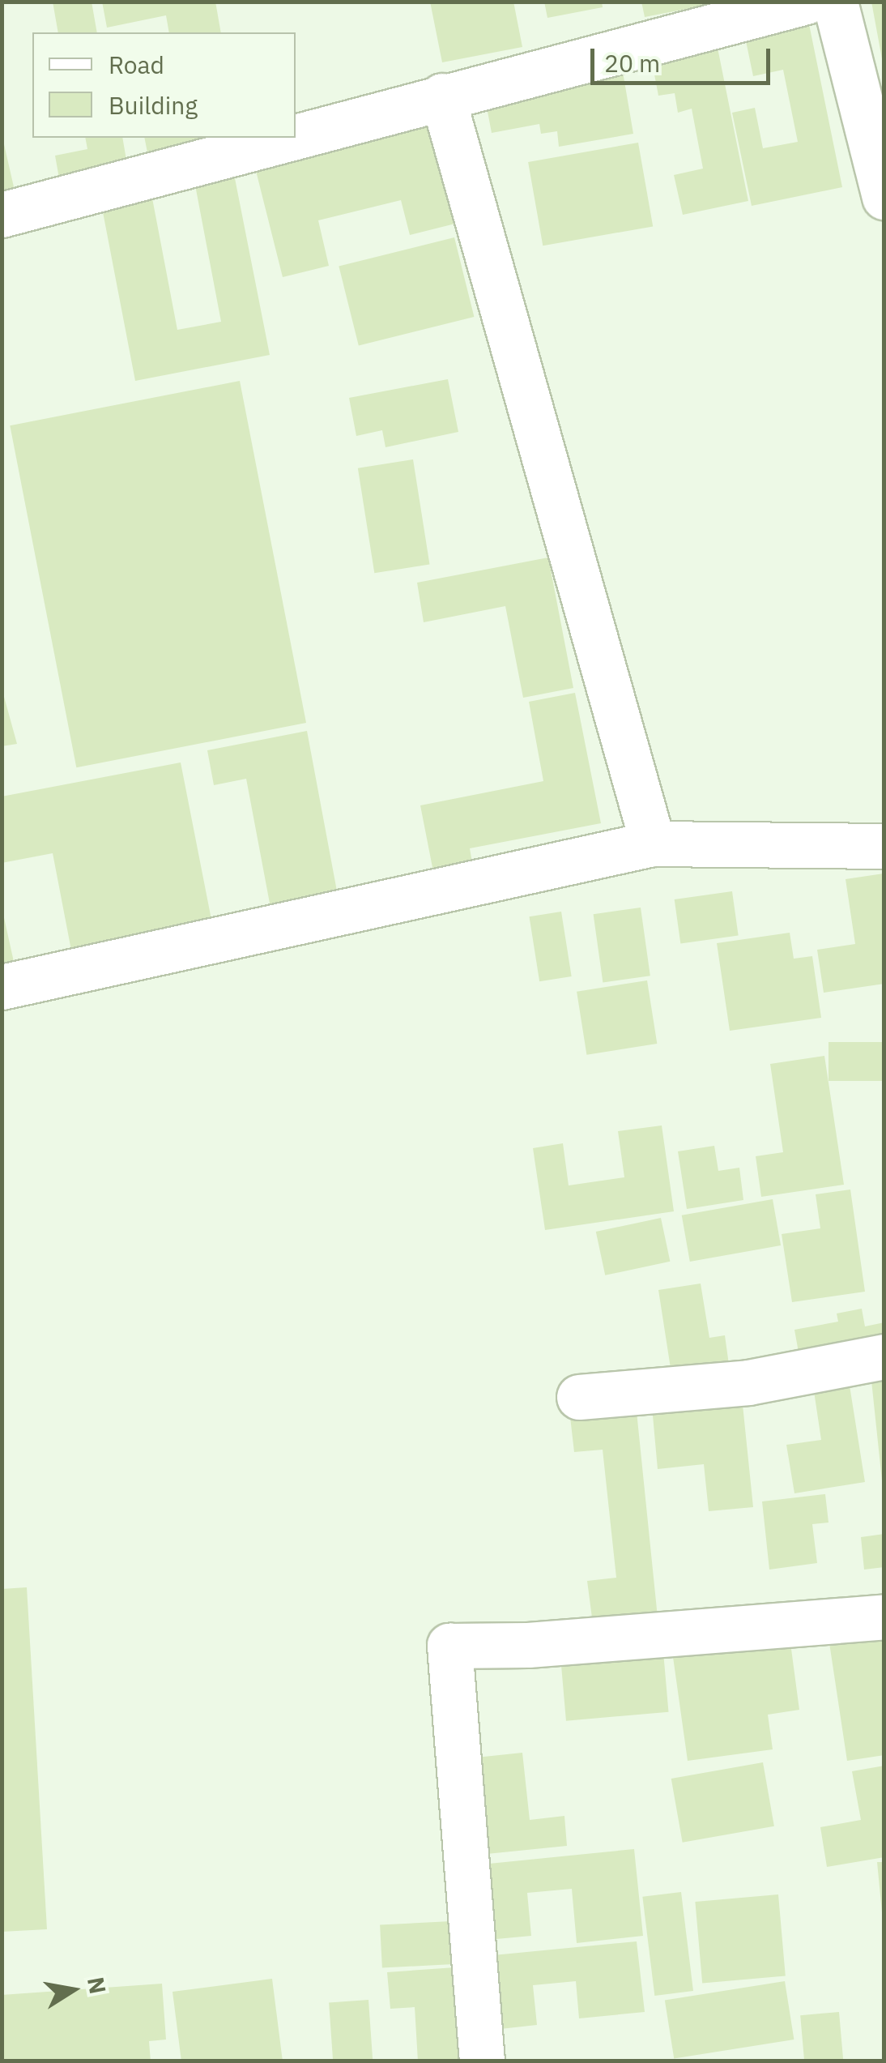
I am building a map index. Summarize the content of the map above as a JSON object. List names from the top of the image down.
{
  "legend": ["Road", "Building"],
  "scale_bar": "20 m",
  "north": "right"
}
